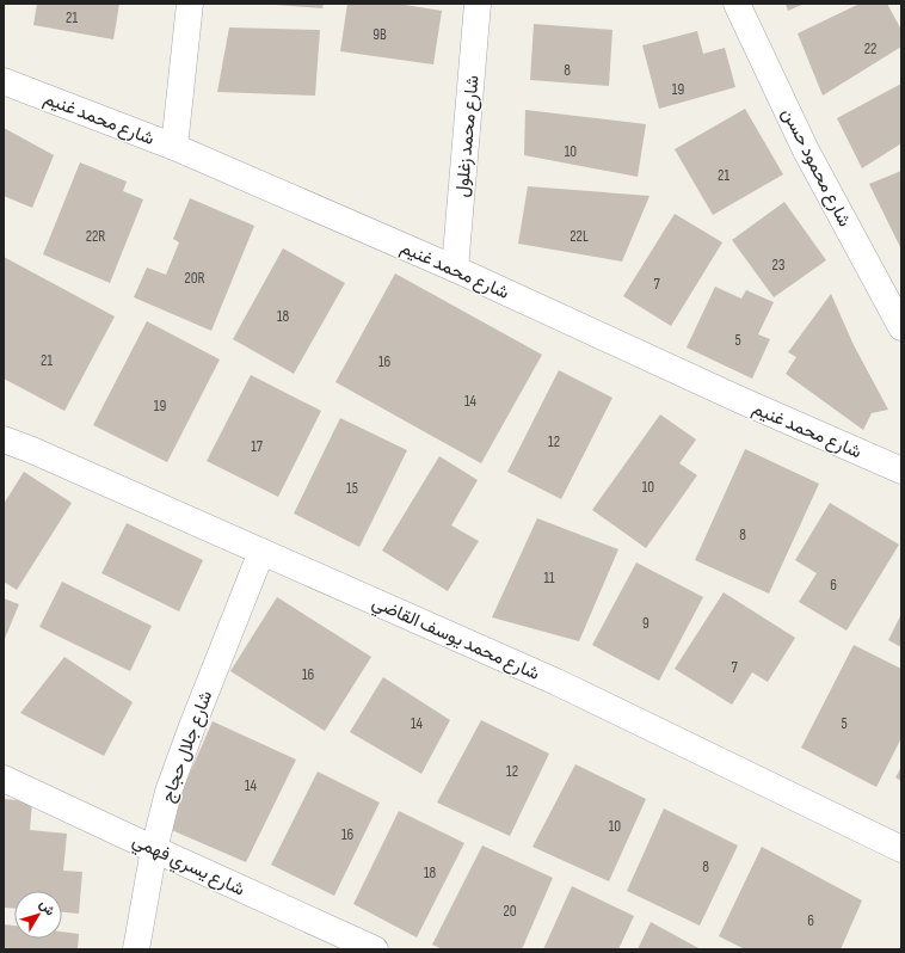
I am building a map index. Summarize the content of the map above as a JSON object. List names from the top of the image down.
{
  "streets": {
    "street": [
      "شارع محمد غنيم",
      "شارع محمد زغلول",
      "شارع محمود حسن",
      "شارع محمد يوسف القاضي",
      "شارع جلال حجاج",
      "شارع يسري فهمي"
    ]
  },
  "crossings": [
    ["شارع محمد غنيم", "شارع محمد زغلول"],
    ["شارع محمد يوسف القاضي", "شارع جلال حجاج"],
    ["شارع جلال حجاج", "شارع يسري فهمي"]
  ],
  "house_numbers": [
    "21",
    "9B",
    "22",
    "8",
    "19",
    "10",
    "21",
    "22R",
    "22L",
    "23",
    "20R",
    "7",
    "18",
    "5",
    "21",
    "16",
    "14",
    "19",
    "12",
    "17",
    "10",
    "15",
    "8",
    "11",
    "6",
    "9",
    "7",
    "16",
    "14",
    "5",
    "12",
    "14",
    "10",
    "16",
    "8",
    "18",
    "20",
    "6"
  ],
  "north": "top right"
}
